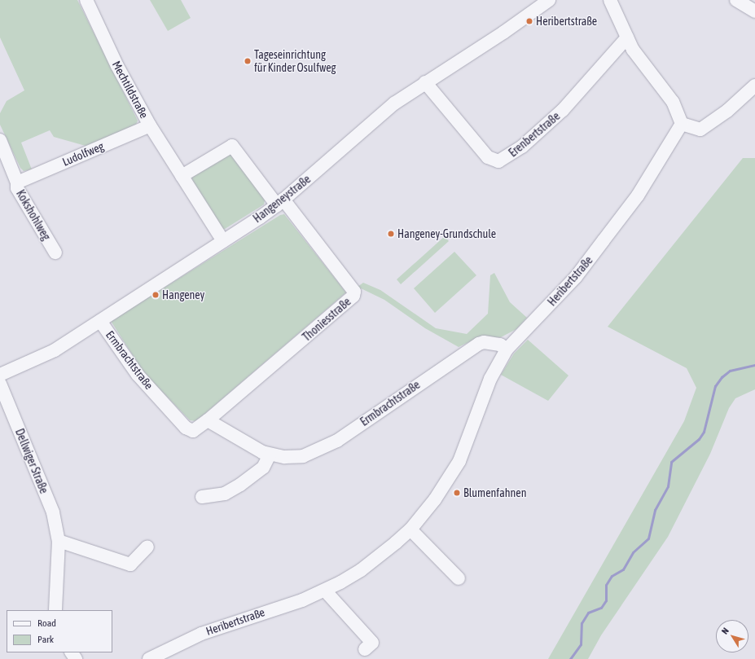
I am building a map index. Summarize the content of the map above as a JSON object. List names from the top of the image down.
{
  "streets": {
    "street": [
      "Mechtildstraße",
      "Erenbertstraße",
      "Ludolfweg",
      "Hangeneystraße",
      "Kokshohlweg",
      "Heribertstraße",
      "Thoniesstraße",
      "Ermbrachtstraße",
      "Dellwiger Straße"
    ]
  },
  "crossings": [
    ["Mechtildstraße", "Ludolfweg"],
    ["Mechtildstraße", "Hangeneystraße"],
    ["Erenbertstraße", "Hangeneystraße"],
    ["Ludolfweg", "Kokshohlweg"],
    ["Hangeneystraße", "Thoniesstraße"],
    ["Hangeneystraße", "Ermbrachtstraße"],
    ["Heribertstraße", "Ermbrachtstraße"],
    ["Thoniesstraße", "Ermbrachtstraße"]
  ],
  "places": [
    "Heribertstraße",
    "Tageseinrichtung für Kinder Osulfweg",
    "Hangeney-Grundschule",
    "Hangeney",
    "Blumenfahnen"
  ],
  "legend": ["Road", "Park"],
  "north": "top left"
}
